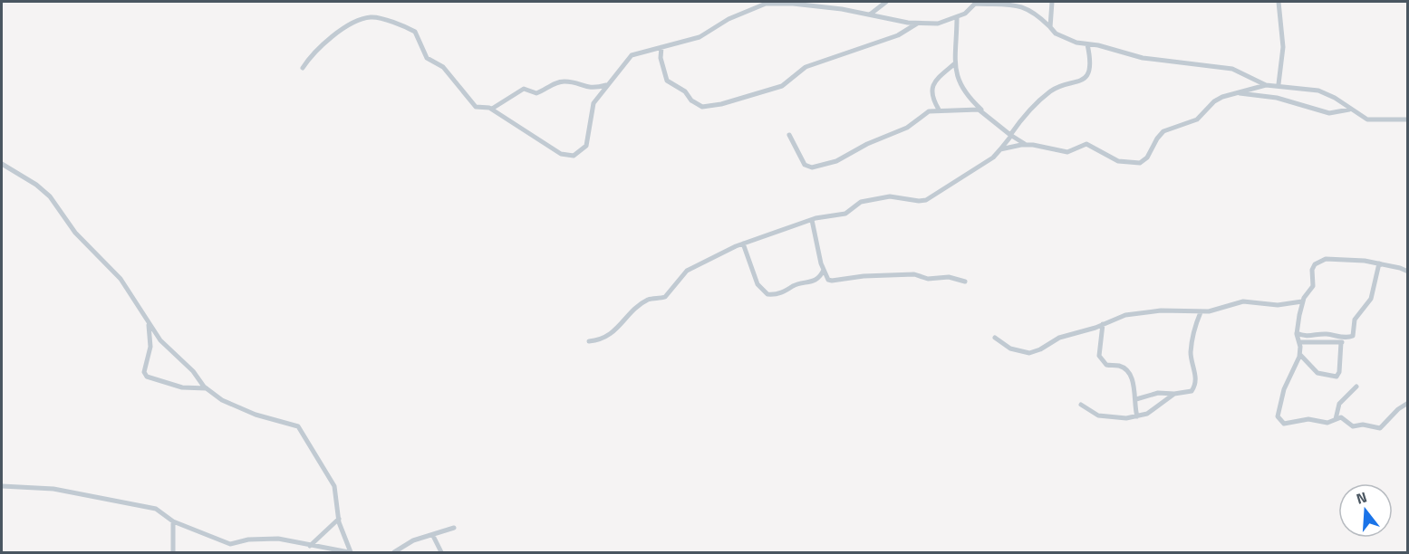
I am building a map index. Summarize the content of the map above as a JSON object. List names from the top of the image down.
{
  "north": "top"
}
